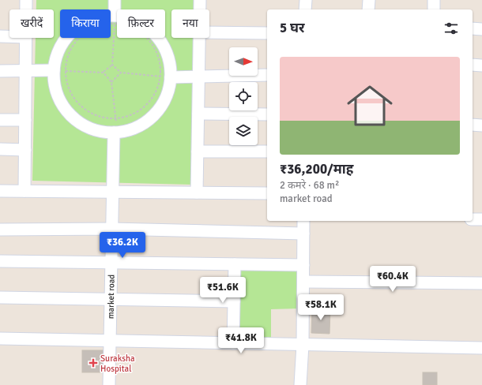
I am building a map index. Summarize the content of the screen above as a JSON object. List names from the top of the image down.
{
  "streets": {
    "street": ["market road"]
  },
  "places": {
    "health": ["Suraksha Hospital"]
  },
  "north": "right",
  "page": {
    "chip": [
      "खरीदें",
      "किराया",
      "फ़िल्टर",
      "नया"
    ],
    "heading": "5 घर",
    "list": [
      {
        "name": "₹36,200/माह",
        "note": "2 कमरे · 68 m² · market road"
      }
    ],
    "price": [
      "₹36.2K",
      "₹60.4K",
      "₹51.6K",
      "₹58.1K",
      "₹41.8K"
    ]
  }
}
